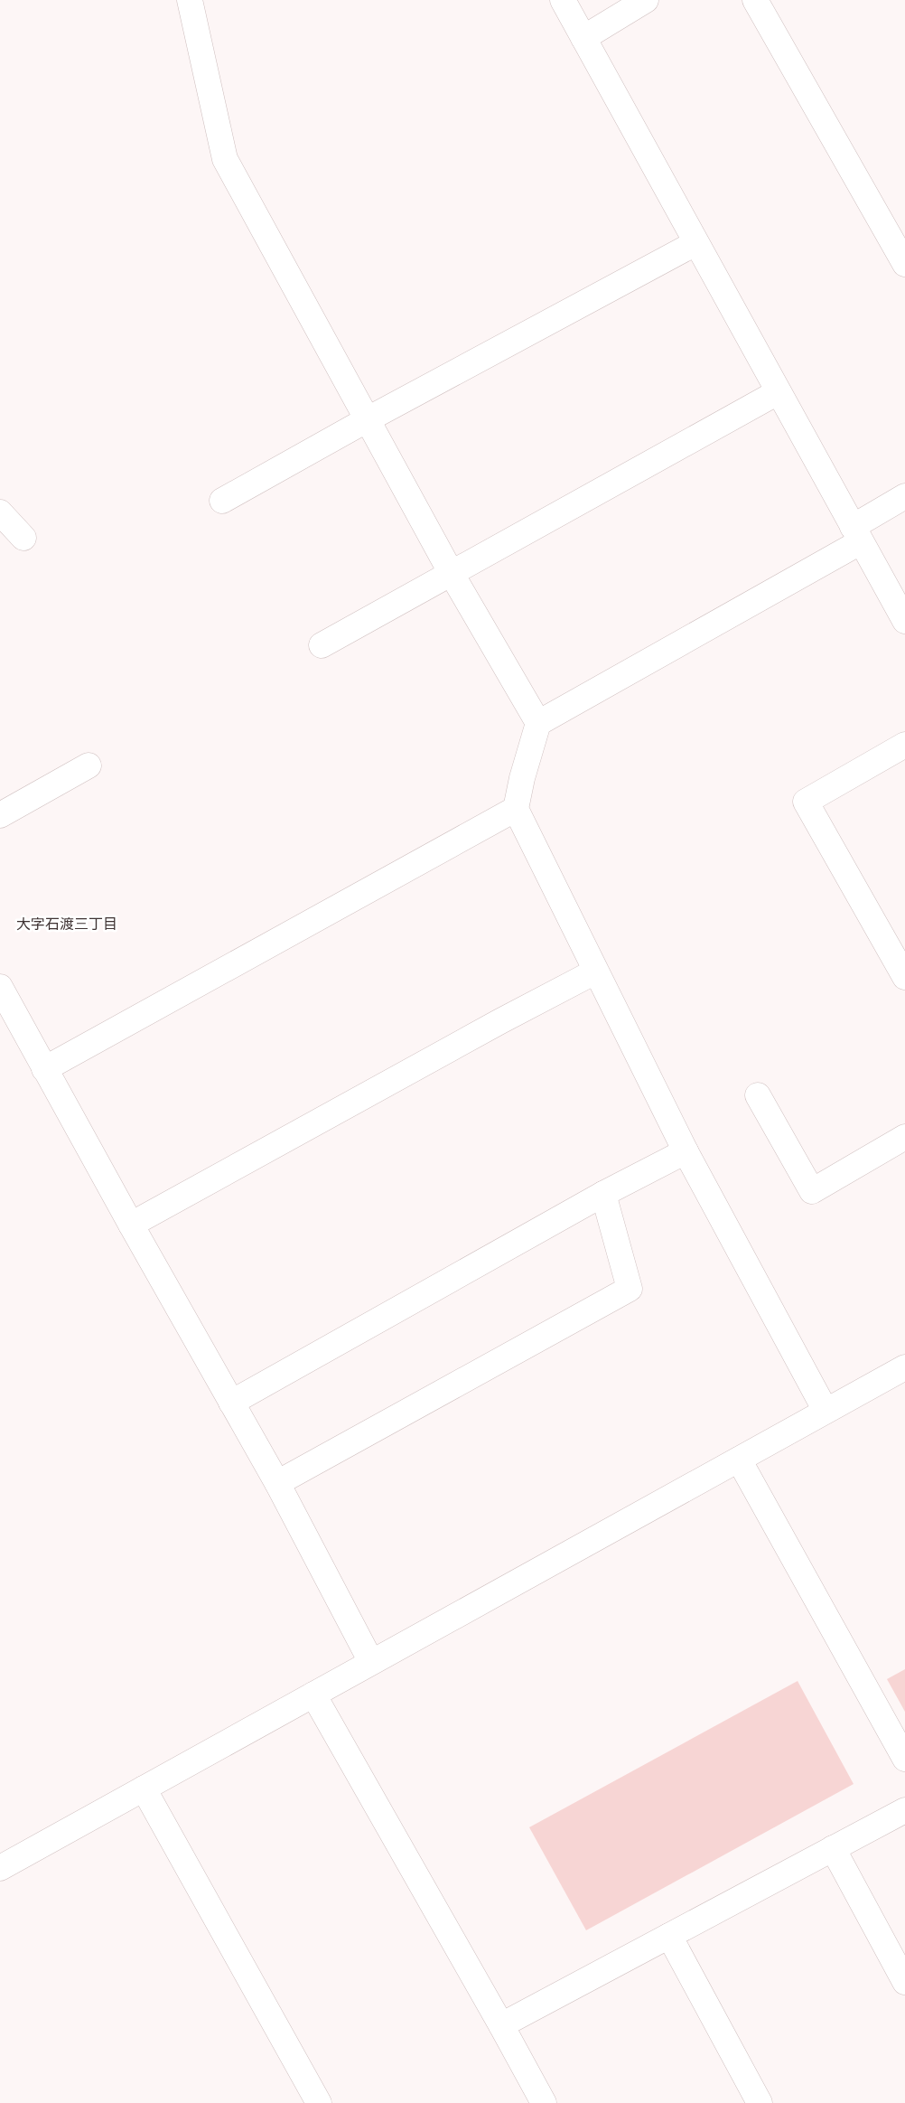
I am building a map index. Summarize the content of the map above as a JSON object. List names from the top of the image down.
{
  "districts": ["大字石渡三丁目"]
}
